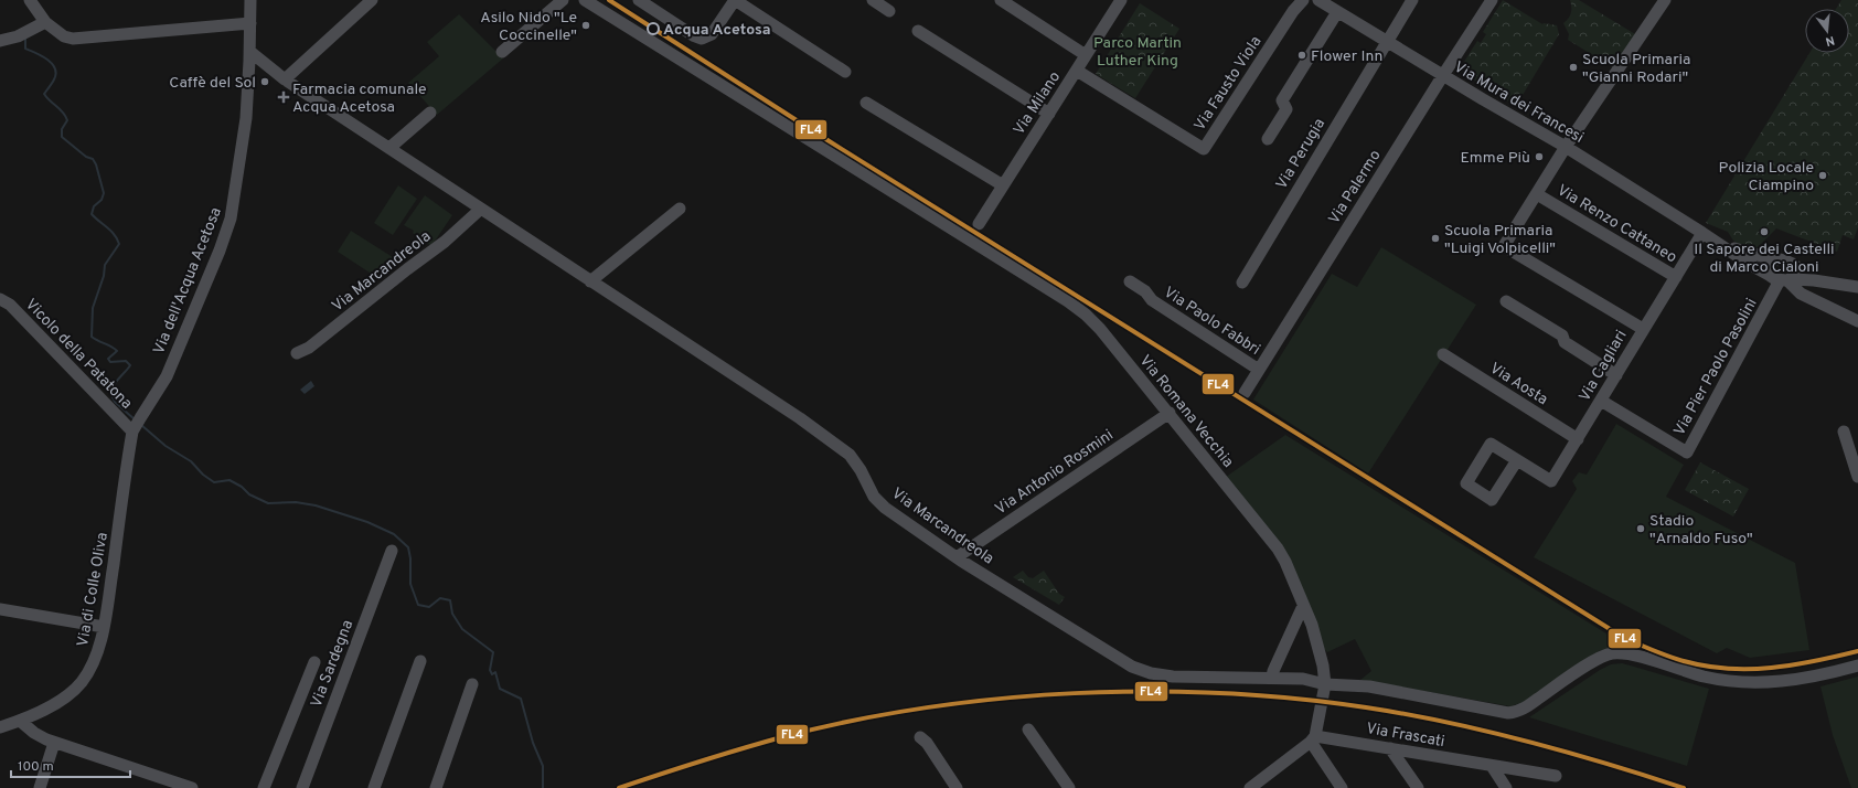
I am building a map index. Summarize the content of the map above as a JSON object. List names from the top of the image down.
{
  "streets": {
    "street": [
      "Via Fausto Viola",
      "Via Mura dei Francesi",
      "Via Milano",
      "Via Perugia",
      "Via Palermo",
      "Via Renzo Cattaneo",
      "Via Marcandreola",
      "Via dell'Acqua Acetosa",
      "Via Paolo Fabbri",
      "Vicolo della Patatona",
      "Via Cagliari",
      "Via Pier Paolo Pasolini",
      "Via Aosta",
      "Via Romana Vecchia",
      "Via Antonio Rosmini",
      "Via di Colle Oliva",
      "Via Sardegna",
      "Via Frascati"
    ]
  },
  "crossings": [
    ["Via Fausto Viola", "Via Milano"],
    ["Via Mura dei Francesi", "Via Perugia"],
    ["Via Mura dei Francesi", "Via Palermo"],
    ["Via Mura dei Francesi", "Via Cagliari"],
    ["Via Mura dei Francesi", "Via Pier Paolo Pasolini"],
    ["Via Palermo", "Via Paolo Fabbri"],
    ["Via Renzo Cattaneo", "Via Cagliari"],
    ["Via Marcandreola", "Via dell'Acqua Acetosa"],
    ["Via Marcandreola", "Via Romana Vecchia"],
    ["Via Marcandreola", "Via Antonio Rosmini"],
    ["Via dell'Acqua Acetosa", "Vicolo della Patatona"],
    ["Via dell'Acqua Acetosa", "Via di Colle Oliva"],
    ["Vicolo della Patatona", "Via di Colle Oliva"],
    ["Via Cagliari", "Via Pier Paolo Pasolini"],
    ["Via Cagliari", "Via Aosta"],
    ["Via Romana Vecchia", "Via Antonio Rosmini"],
    ["Via Romana Vecchia", "Via Frascati"]
  ],
  "parks": ["Parco Martin Luther King"],
  "places": {
    "other": [
      "Asilo Nido \"Le Coccinelle\"",
      "Acqua Acetosa",
      "Flower Inn",
      "Scuola Primaria \"Gianni Rodari\"",
      "Caffè del Sol",
      "Emme Più",
      "Polizia Locale Ciampino",
      "Il Sapore dei Castelli di Marco Cialoni",
      "Scuola Primaria \"Luigi Volpicelli\"",
      "Stadio \"Arnaldo Fuso\""
    ],
    "health": ["Farmacia comunale Acqua Acetosa"]
  },
  "lines": ["transit line FL4"],
  "scale_bar": "100 m",
  "north": "bottom"
}
